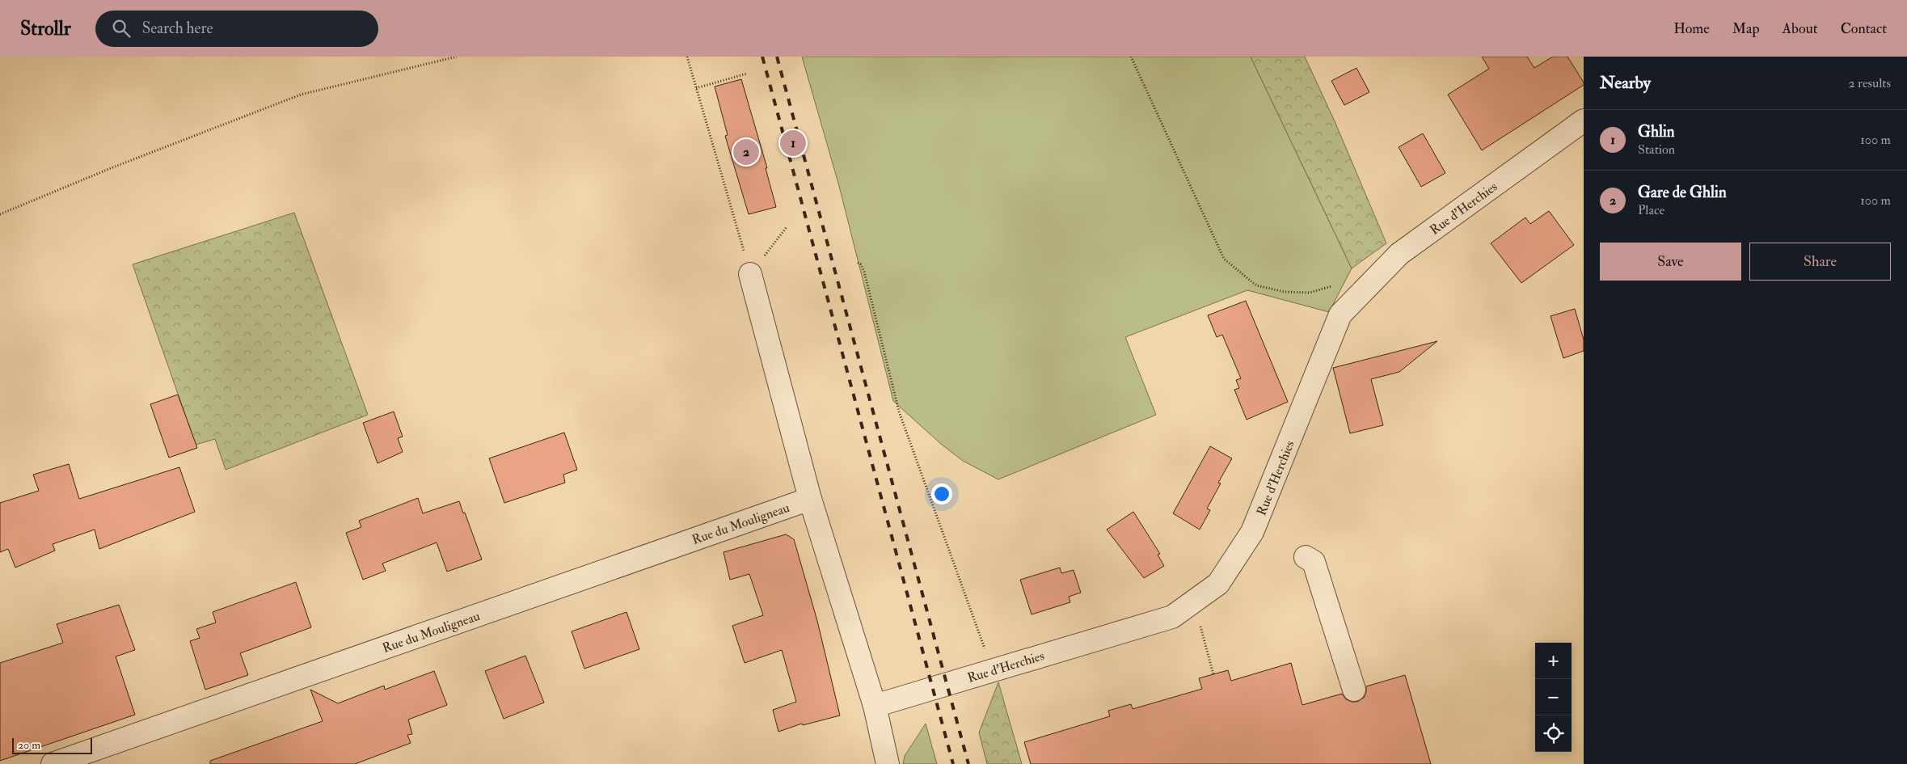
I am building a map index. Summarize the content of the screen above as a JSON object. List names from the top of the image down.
{
  "streets": {
    "street": ["Rue d'Herchies", "Rue du Mouligneau"]
  },
  "scale_bar": "20 m",
  "page": {
    "header": "Strollr",
    "search": "Search here",
    "nav": [
      "Home",
      "Map",
      "About",
      "Contact"
    ],
    "heading": ["Nearby", "2 results"],
    "list": [
      {
        "mark": "1",
        "name": "Ghlin",
        "note": "Station",
        "value": "100 m"
      },
      {
        "mark": "2",
        "name": "Gare de Ghlin",
        "note": "Place",
        "value": "100 m"
      }
    ],
    "pins": ["1", "2"],
    "buttons": ["Save", "Share"],
    "map_buttons": ["+", "−"],
    "scale": "20 m"
  }
}
